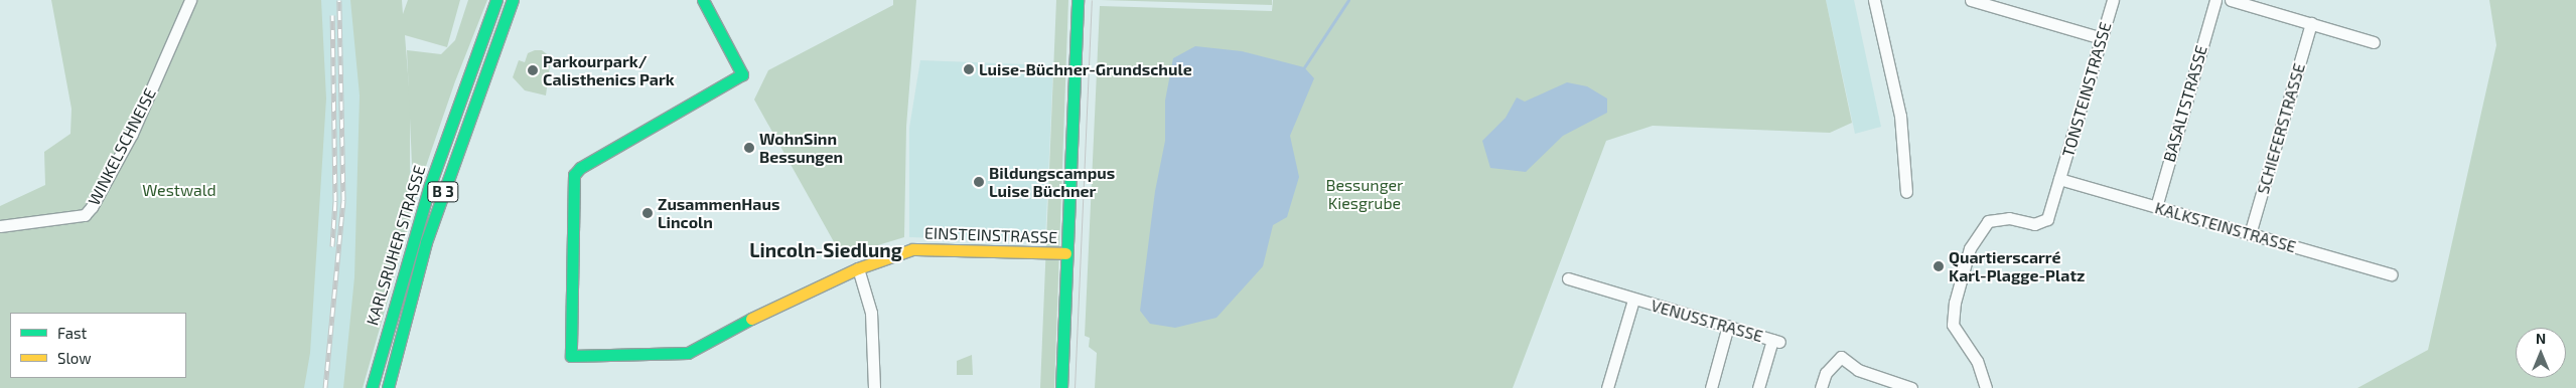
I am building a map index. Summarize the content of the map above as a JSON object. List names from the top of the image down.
{
  "streets": {
    "street": [
      "TONSTEINSTRASSE",
      "BASALTSTRASSE",
      "SCHIEFERSTRASSE",
      "WINKELSCHNEISE",
      "B 3",
      "KALKSTEINSTRASSE",
      "EINSTEINSTRASSE",
      "KARLSRUHER STRASSE",
      "VENUSSTRASSE"
    ]
  },
  "crossings": [
    ["TONSTEINSTRASSE", "KALKSTEINSTRASSE"],
    ["BASALTSTRASSE", "KALKSTEINSTRASSE"],
    ["SCHIEFERSTRASSE", "KALKSTEINSTRASSE"]
  ],
  "districts": ["Lincoln-Siedlung"],
  "parks": ["Bessunger Kiesgrube", "Westwald"],
  "places": [
    "Luise-Büchner-Grundschule",
    "Parkourpark/ Calisthenics Park",
    "WohnSinn Bessungen",
    "Bildungscampus Luise Büchner",
    "ZusammenHaus Lincoln",
    "Quartierscarré Karl-Plagge-Platz"
  ],
  "legend": ["Fast", "Slow"],
  "north": "top"
}
